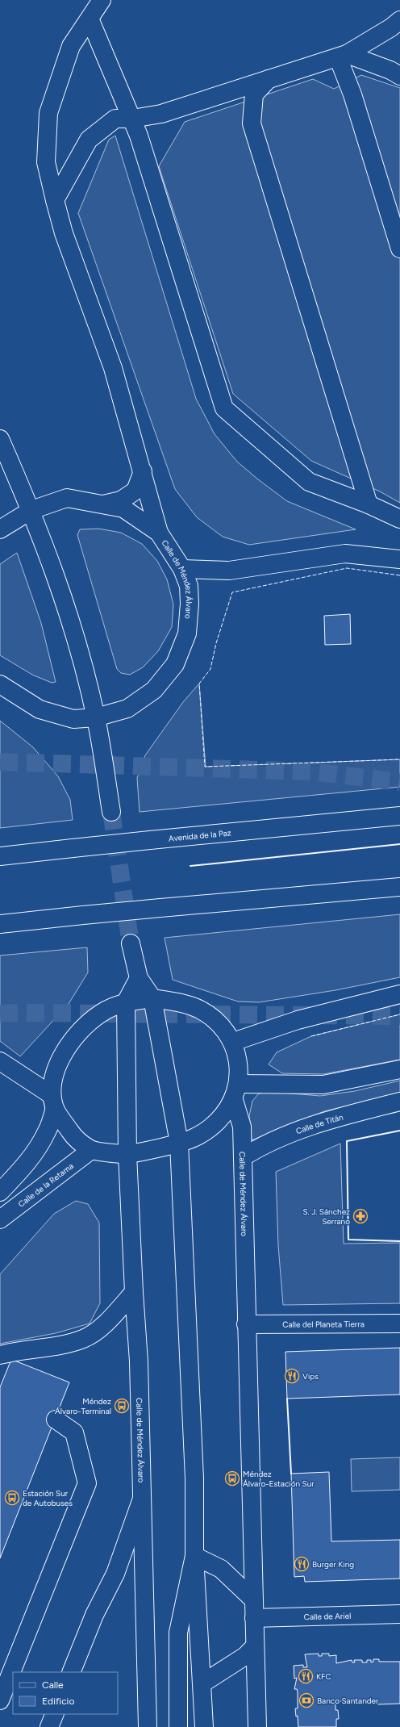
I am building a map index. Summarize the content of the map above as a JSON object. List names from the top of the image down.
{
  "streets": {
    "main road": [
      "Calle de Méndez Álvaro",
      "Avenida de la Paz",
      "Calle de Titán",
      "Calle de la Retama",
      "Calle del Planeta Tierra",
      "Calle de Ariel"
    ]
  },
  "crossings": [
    ["Calle de Méndez Álvaro", "Calle de Titán"],
    ["Calle de Méndez Álvaro", "Calle del Planeta Tierra"],
    ["Calle de Méndez Álvaro", "Calle de Ariel"]
  ],
  "places": {
    "pharmacy": ["S. J. Sánchez Serrano"],
    "restaurant": ["Vips", "Burger King", "KFC"],
    "bus stop": ["Méndez Álvaro-Terminal", "Méndez Álvaro-Estación Sur", "Estación Sur de Autobuses"],
    "bank": ["Banco Santander"]
  },
  "legend": ["Calle", "Edificio"]
}
